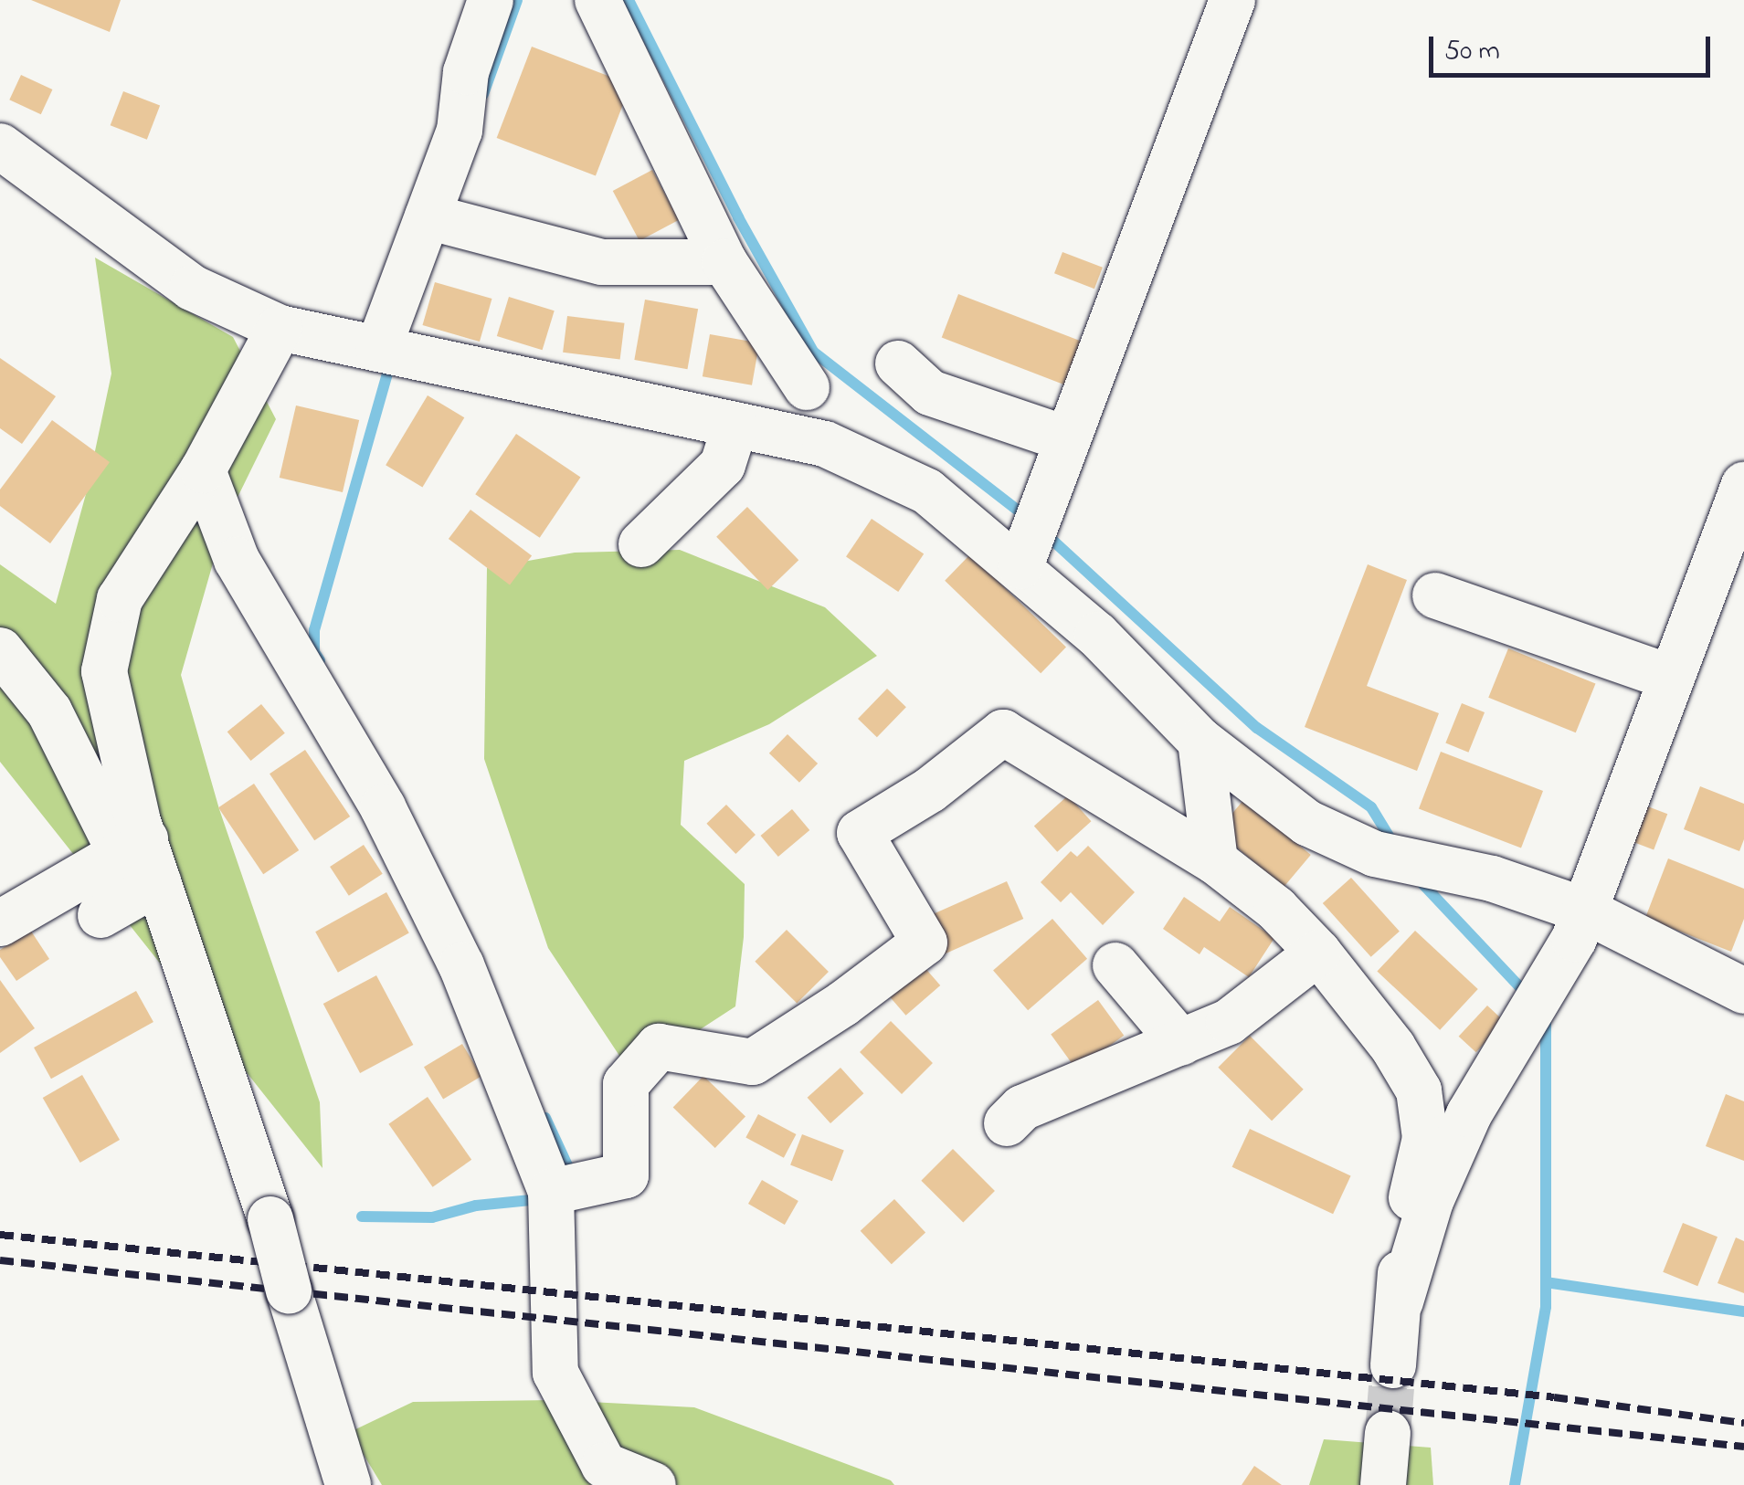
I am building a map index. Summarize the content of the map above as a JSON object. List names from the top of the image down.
{
  "scale_bar": "50 m"
}
